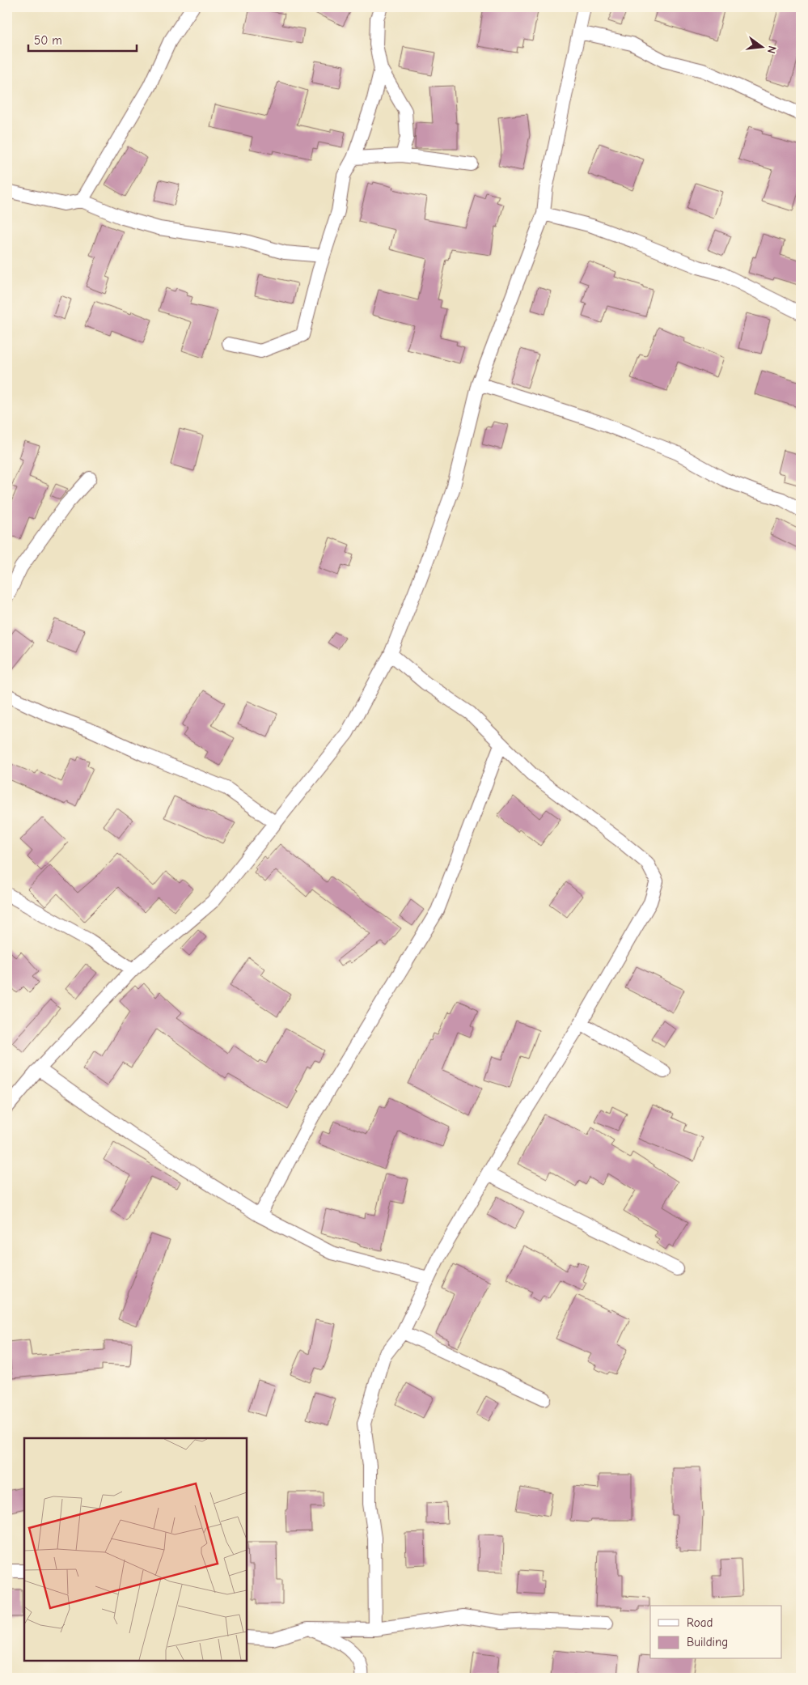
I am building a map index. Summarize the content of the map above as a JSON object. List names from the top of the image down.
{
  "legend": ["Road", "Building"],
  "scale_bar": "50 m",
  "north": "right"
}
